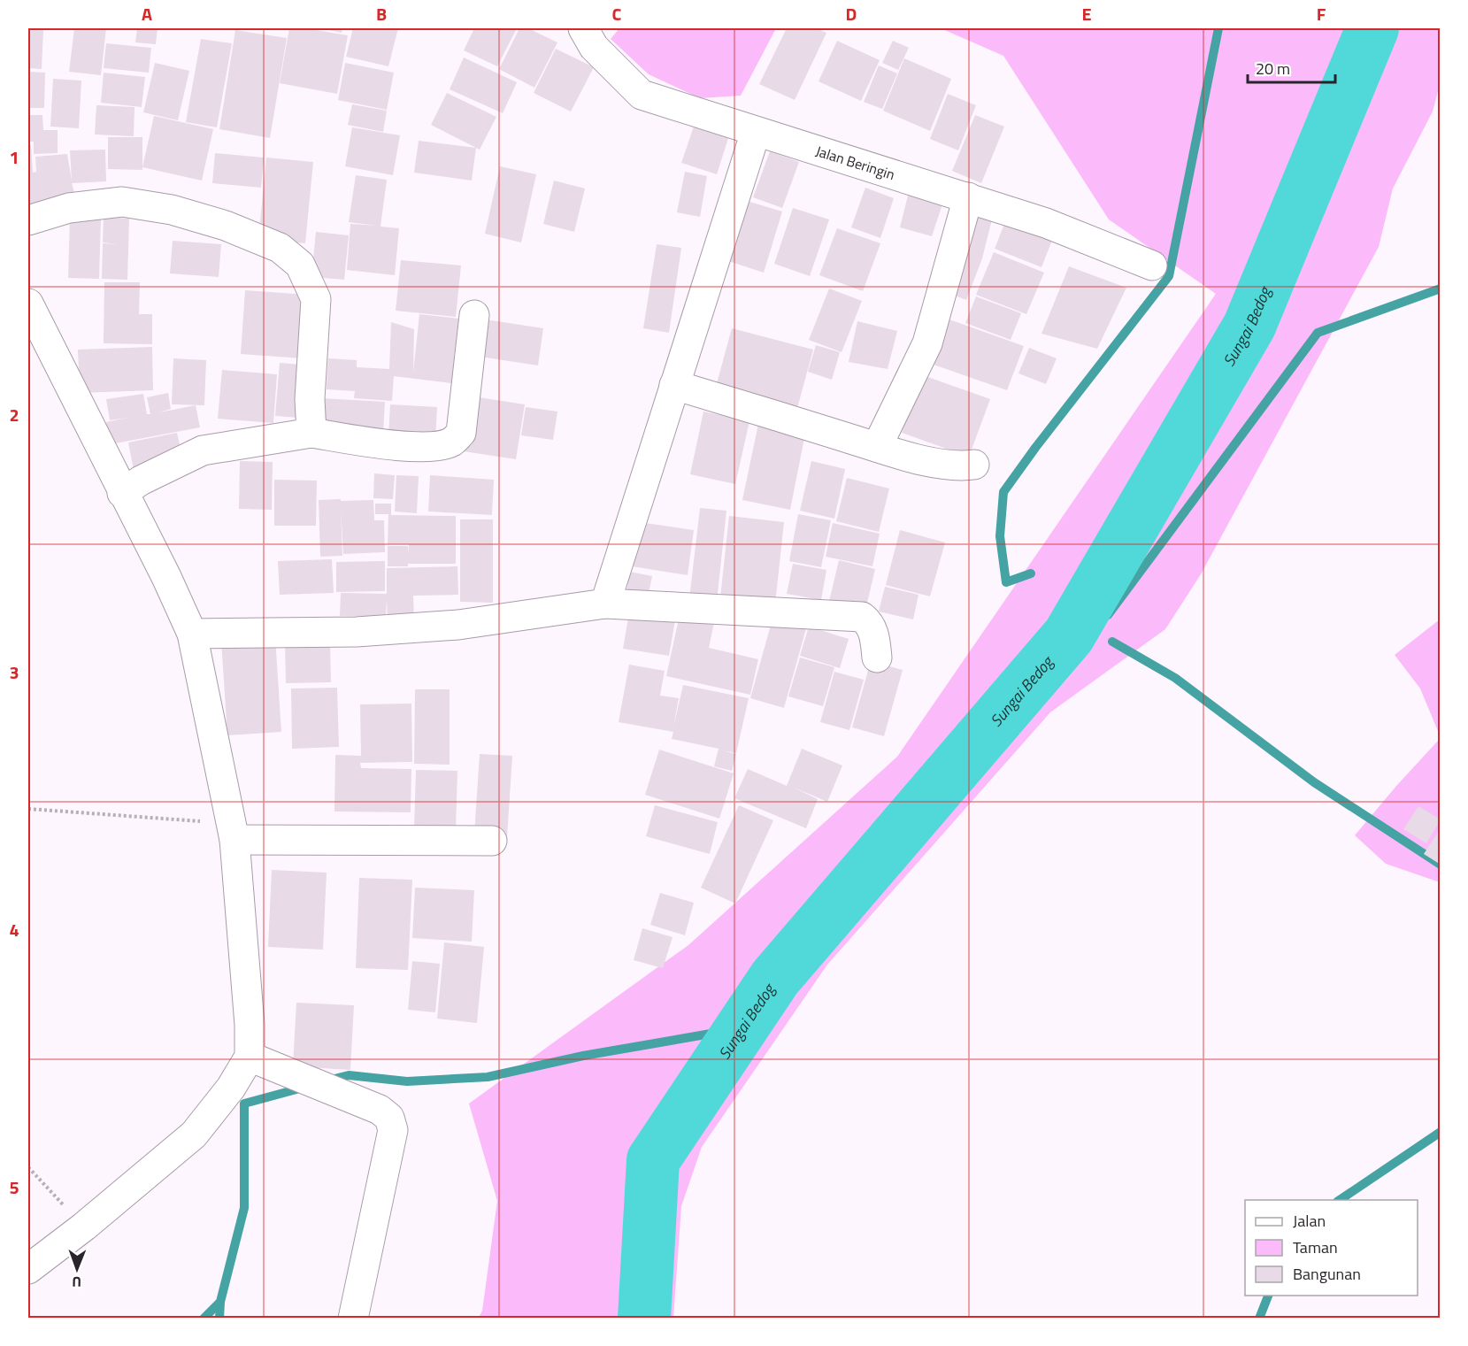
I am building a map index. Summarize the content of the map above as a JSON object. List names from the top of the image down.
{
  "streets": {
    "street": ["Jalan Beringin"]
  },
  "water": ["Sungai Bedog"],
  "legend": ["Jalan", "Taman", "Bangunan"],
  "scale_bar": "20 m",
  "north": "bottom",
  "grid": {
    "columns": [
      "A",
      "B",
      "C",
      "D",
      "E",
      "F"
    ],
    "rows": [
      "1",
      "2",
      "3",
      "4",
      "5"
    ]
  }
}
